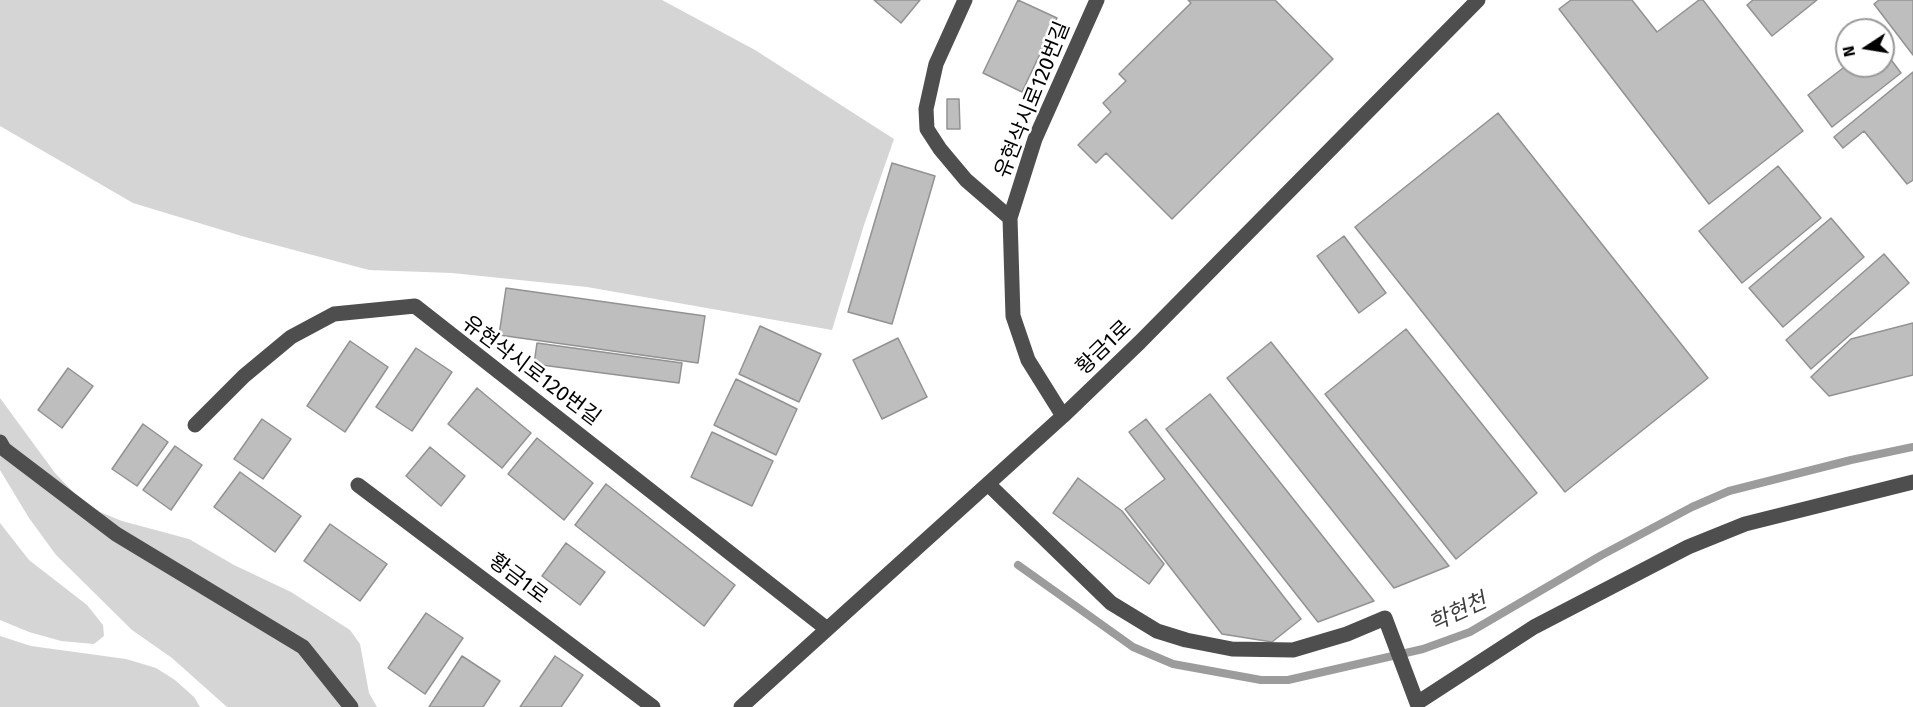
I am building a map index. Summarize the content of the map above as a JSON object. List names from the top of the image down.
{
  "streets": {
    "street": ["유현삭시로120번길", "황금1로"]
  },
  "crossings": [
    ["유현삭시로120번길", "황금1로"]
  ],
  "water": ["학현천"],
  "north": "left"
}
